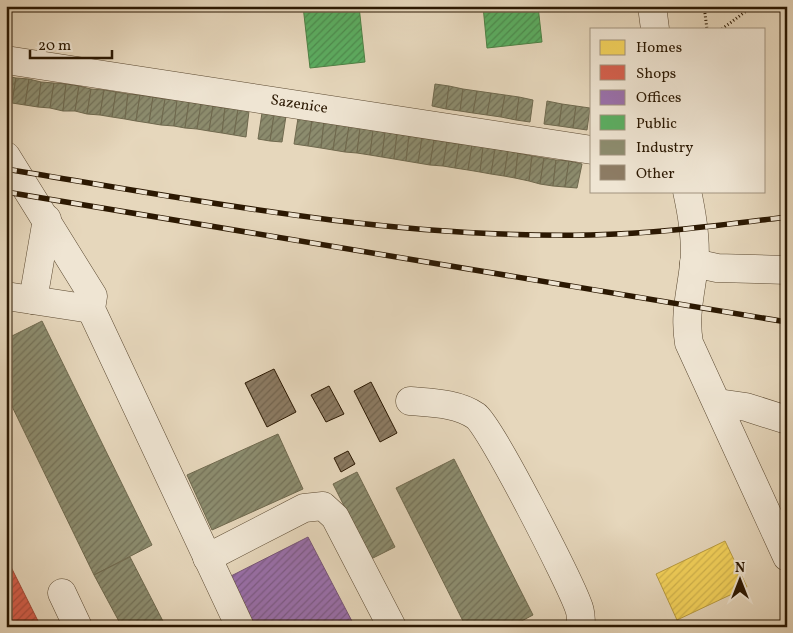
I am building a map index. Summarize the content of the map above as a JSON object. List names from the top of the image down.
{
  "streets": {
    "street": ["Sazenice"]
  },
  "legend": [
    "Homes",
    "Shops",
    "Offices",
    "Public",
    "Industry",
    "Other"
  ],
  "scale_bar": "20 m",
  "north": "top"
}
